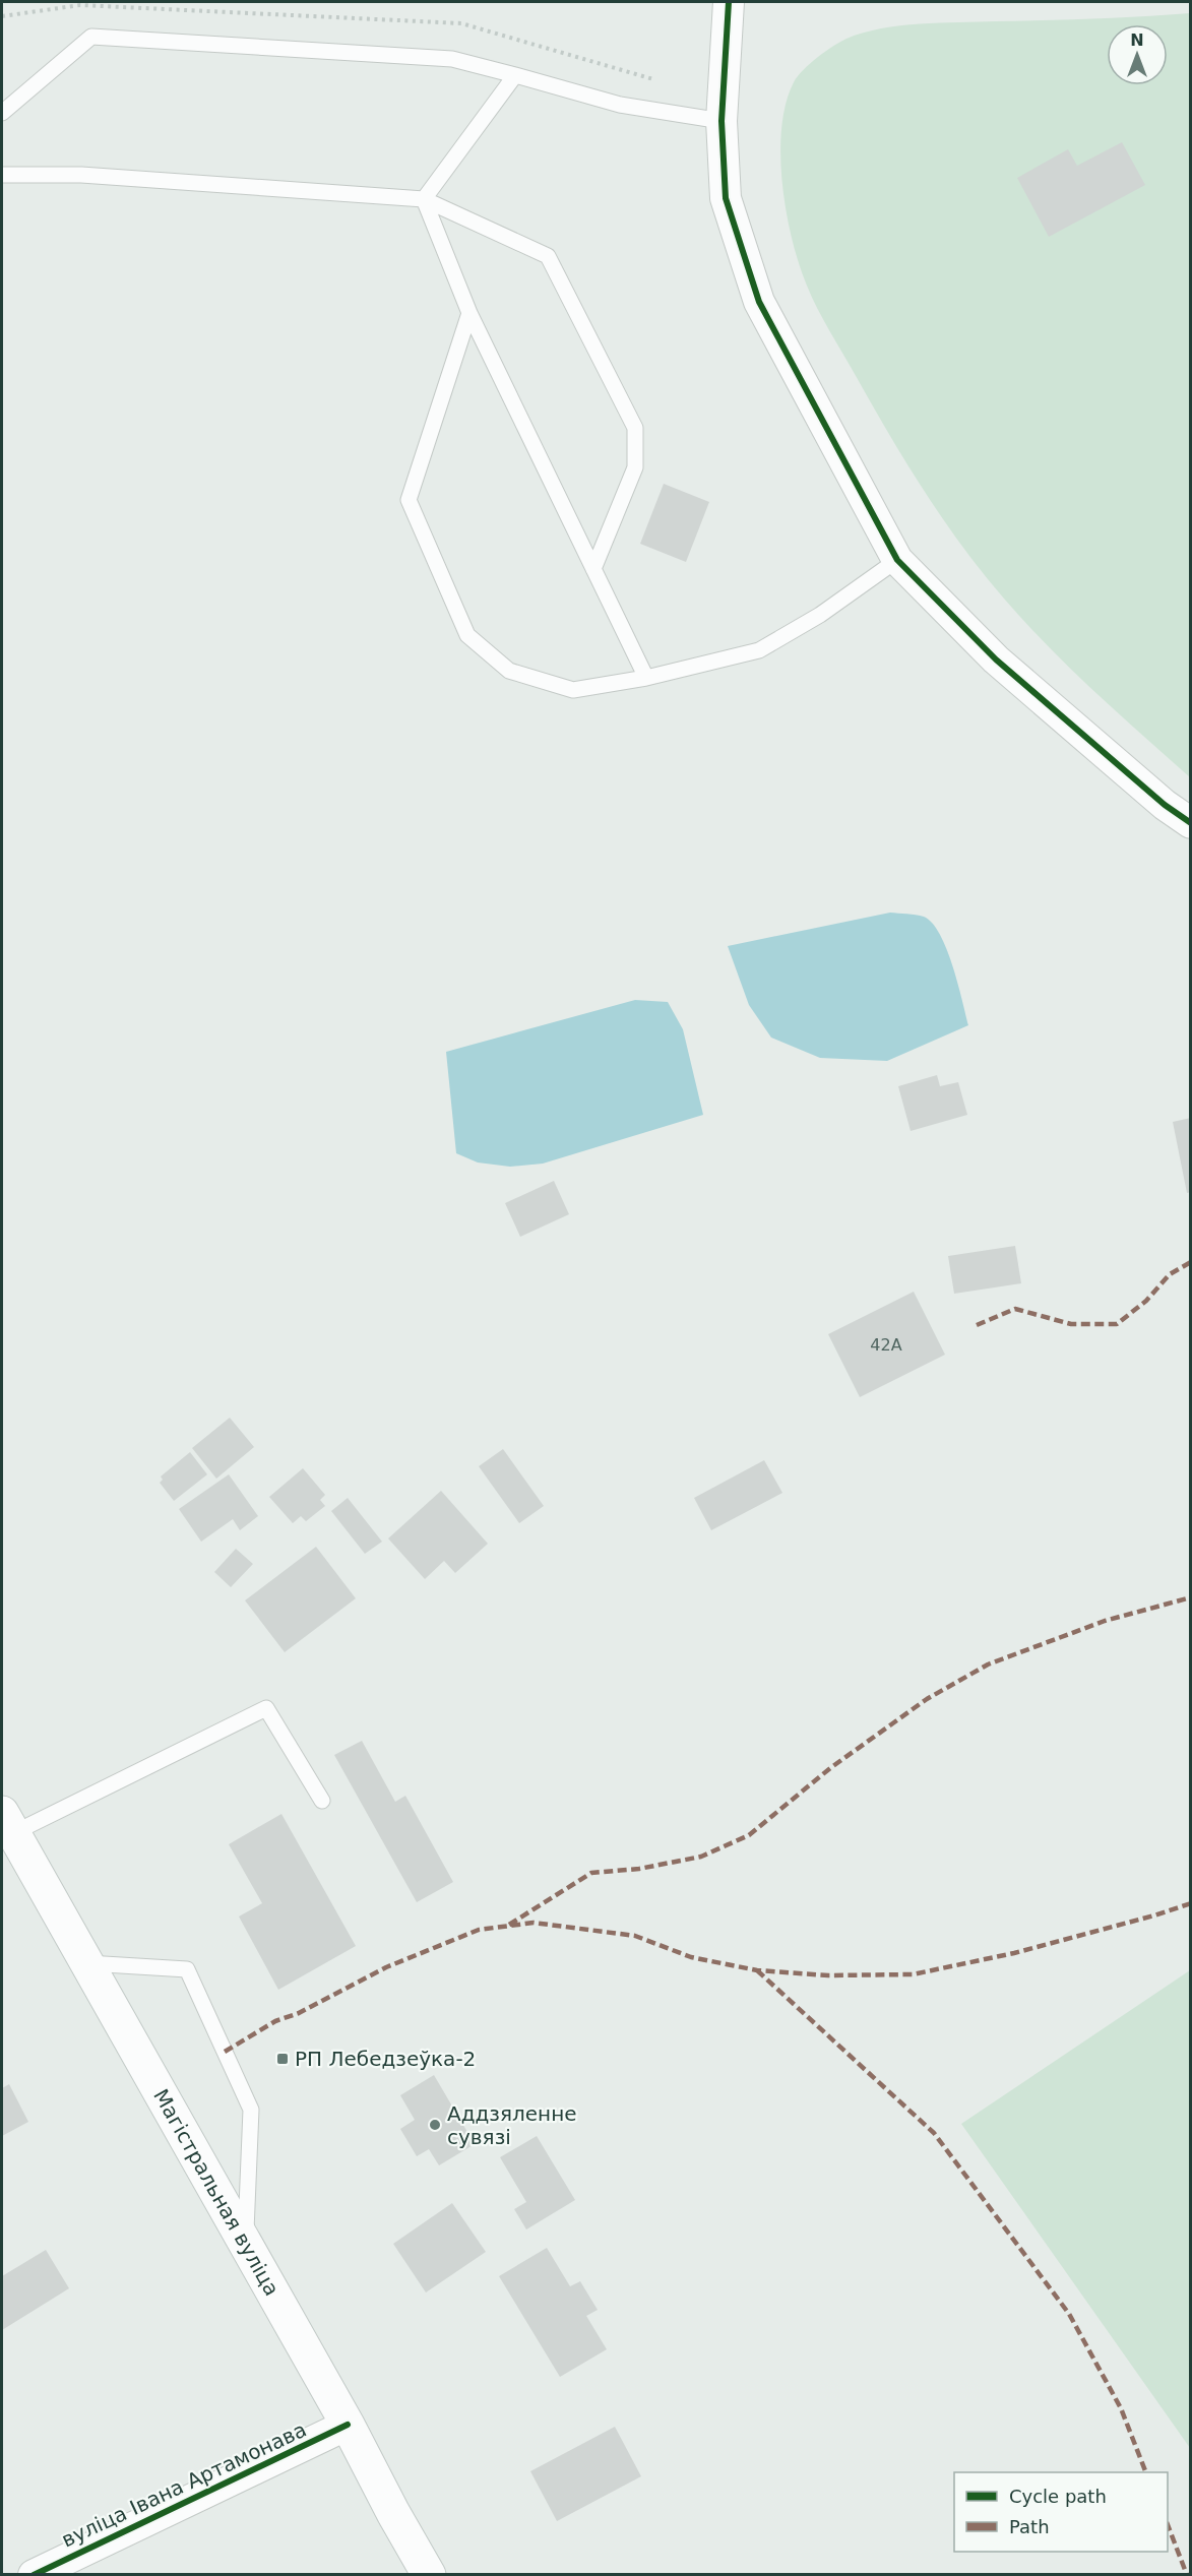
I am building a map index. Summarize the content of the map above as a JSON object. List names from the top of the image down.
{
  "streets": {
    "main road": ["Магістральная вуліца"],
    "street": ["вуліца Івана Артамонава"]
  },
  "crossings": [
    ["Магістральная вуліца", "вуліца Івана Артамонава"]
  ],
  "places": {
    "transit": ["РП Лебедзеўка-2"],
    "other": ["Аддзяленне сувязі"]
  },
  "house_numbers": ["42А"],
  "legend": ["Cycle path", "Path"],
  "north": "top"
}
